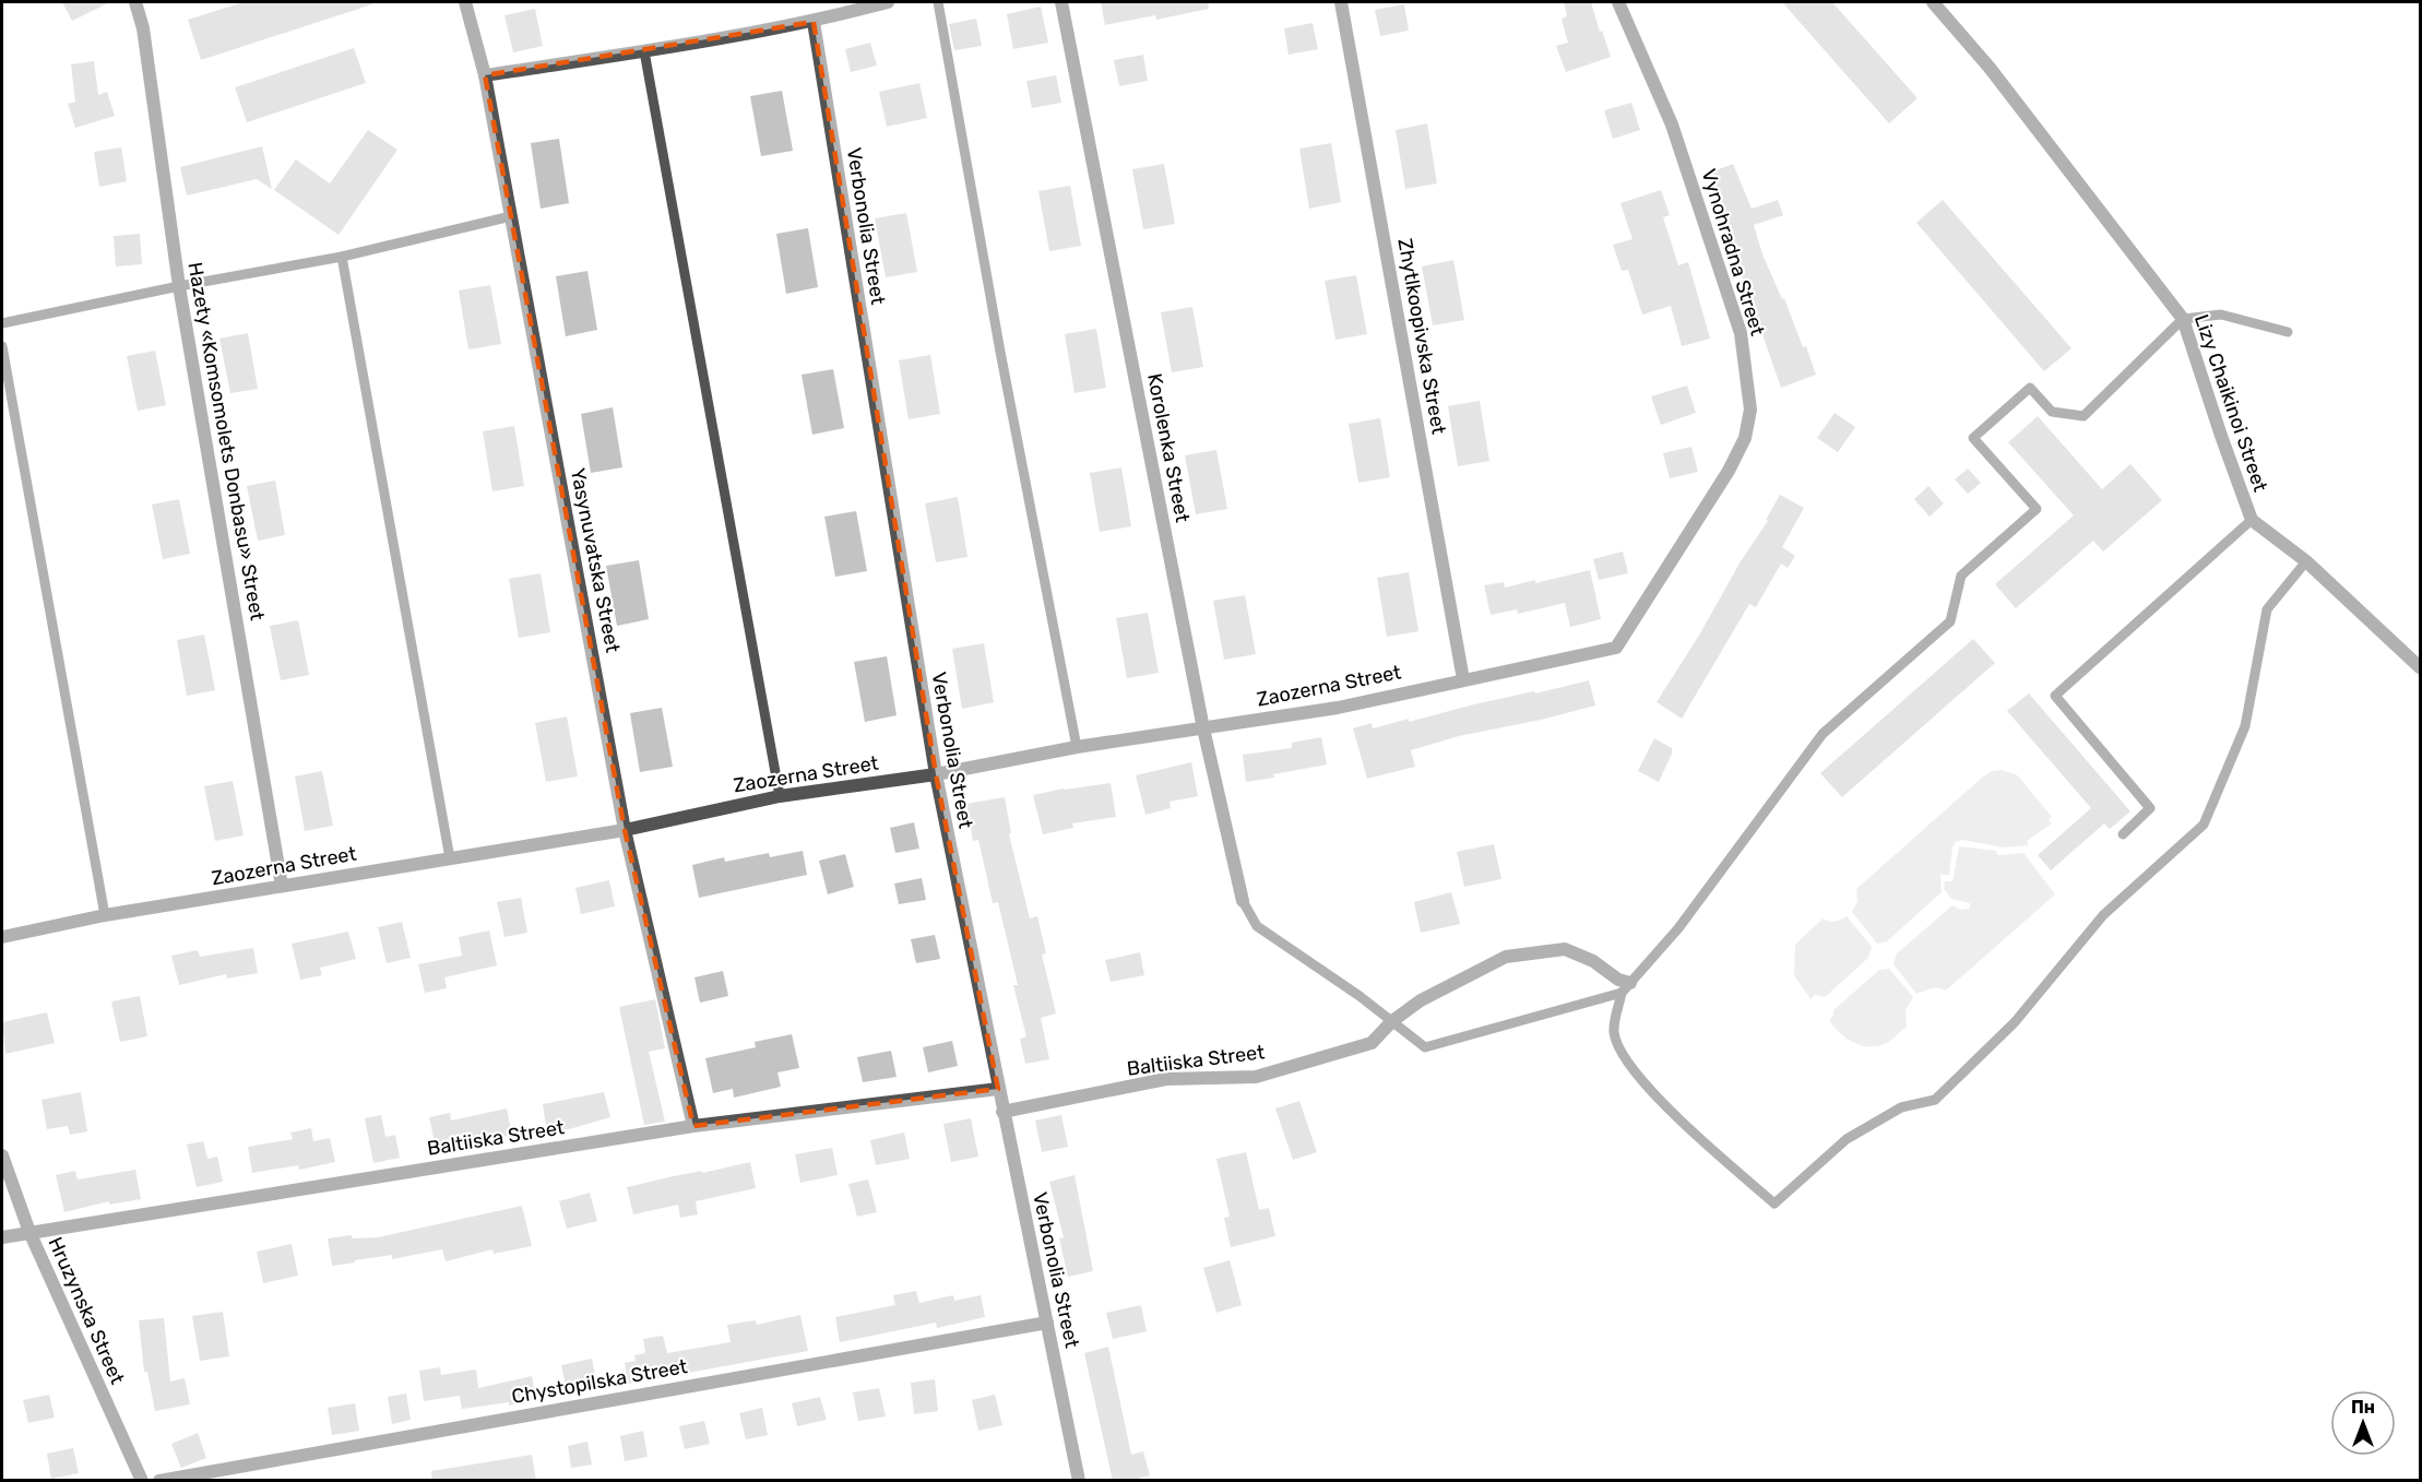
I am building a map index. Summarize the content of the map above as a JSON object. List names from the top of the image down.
{
  "streets": {
    "street": [
      "Verbonolia Street",
      "Vynohradna Street",
      "Zhytlkoopivska Street",
      "Lizy Chaikinoi Street",
      "Hazety «Komsomolets Donbasu» Street",
      "Korolenka Street",
      "Yasynuvatska Street",
      "Zaozerna Street",
      "Baltiiska Street",
      "Hruzynska Street",
      "Chystopilska Street"
    ]
  },
  "crossings": [
    ["Verbonolia Street", "Zaozerna Street"],
    ["Verbonolia Street", "Baltiiska Street"],
    ["Verbonolia Street", "Chystopilska Street"],
    ["Vynohradna Street", "Zaozerna Street"],
    ["Zhytlkoopivska Street", "Zaozerna Street"],
    ["Hazety «Komsomolets Donbasu» Street", "Zaozerna Street"],
    ["Korolenka Street", "Zaozerna Street"],
    ["Yasynuvatska Street", "Zaozerna Street"],
    ["Yasynuvatska Street", "Baltiiska Street"],
    ["Baltiiska Street", "Hruzynska Street"]
  ],
  "north": "top"
}
